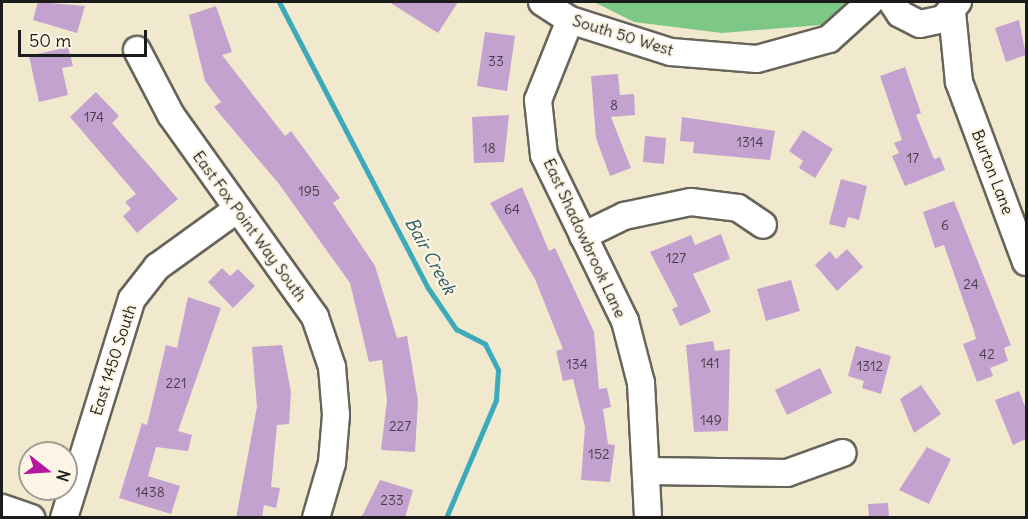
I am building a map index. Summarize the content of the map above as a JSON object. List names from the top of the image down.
{
  "streets": {
    "street": [
      "South 50 West",
      "Burton Lane",
      "East Fox Point Way South",
      "East Shadowbrook Lane",
      "East 1450 South"
    ]
  },
  "crossings": [
    ["South 50 West", "Burton Lane"],
    ["South 50 West", "East Shadowbrook Lane"],
    ["East Fox Point Way South", "East 1450 South"]
  ],
  "water": ["Bair Creek"],
  "house_numbers": [
    "33",
    "8",
    "174",
    "1314",
    "18",
    "17",
    "195",
    "64",
    "6",
    "127",
    "24",
    "42",
    "141",
    "134",
    "1312",
    "221",
    "149",
    "227",
    "152",
    "1438",
    "233"
  ],
  "scale_bar": "50 m",
  "north": "right"
}
